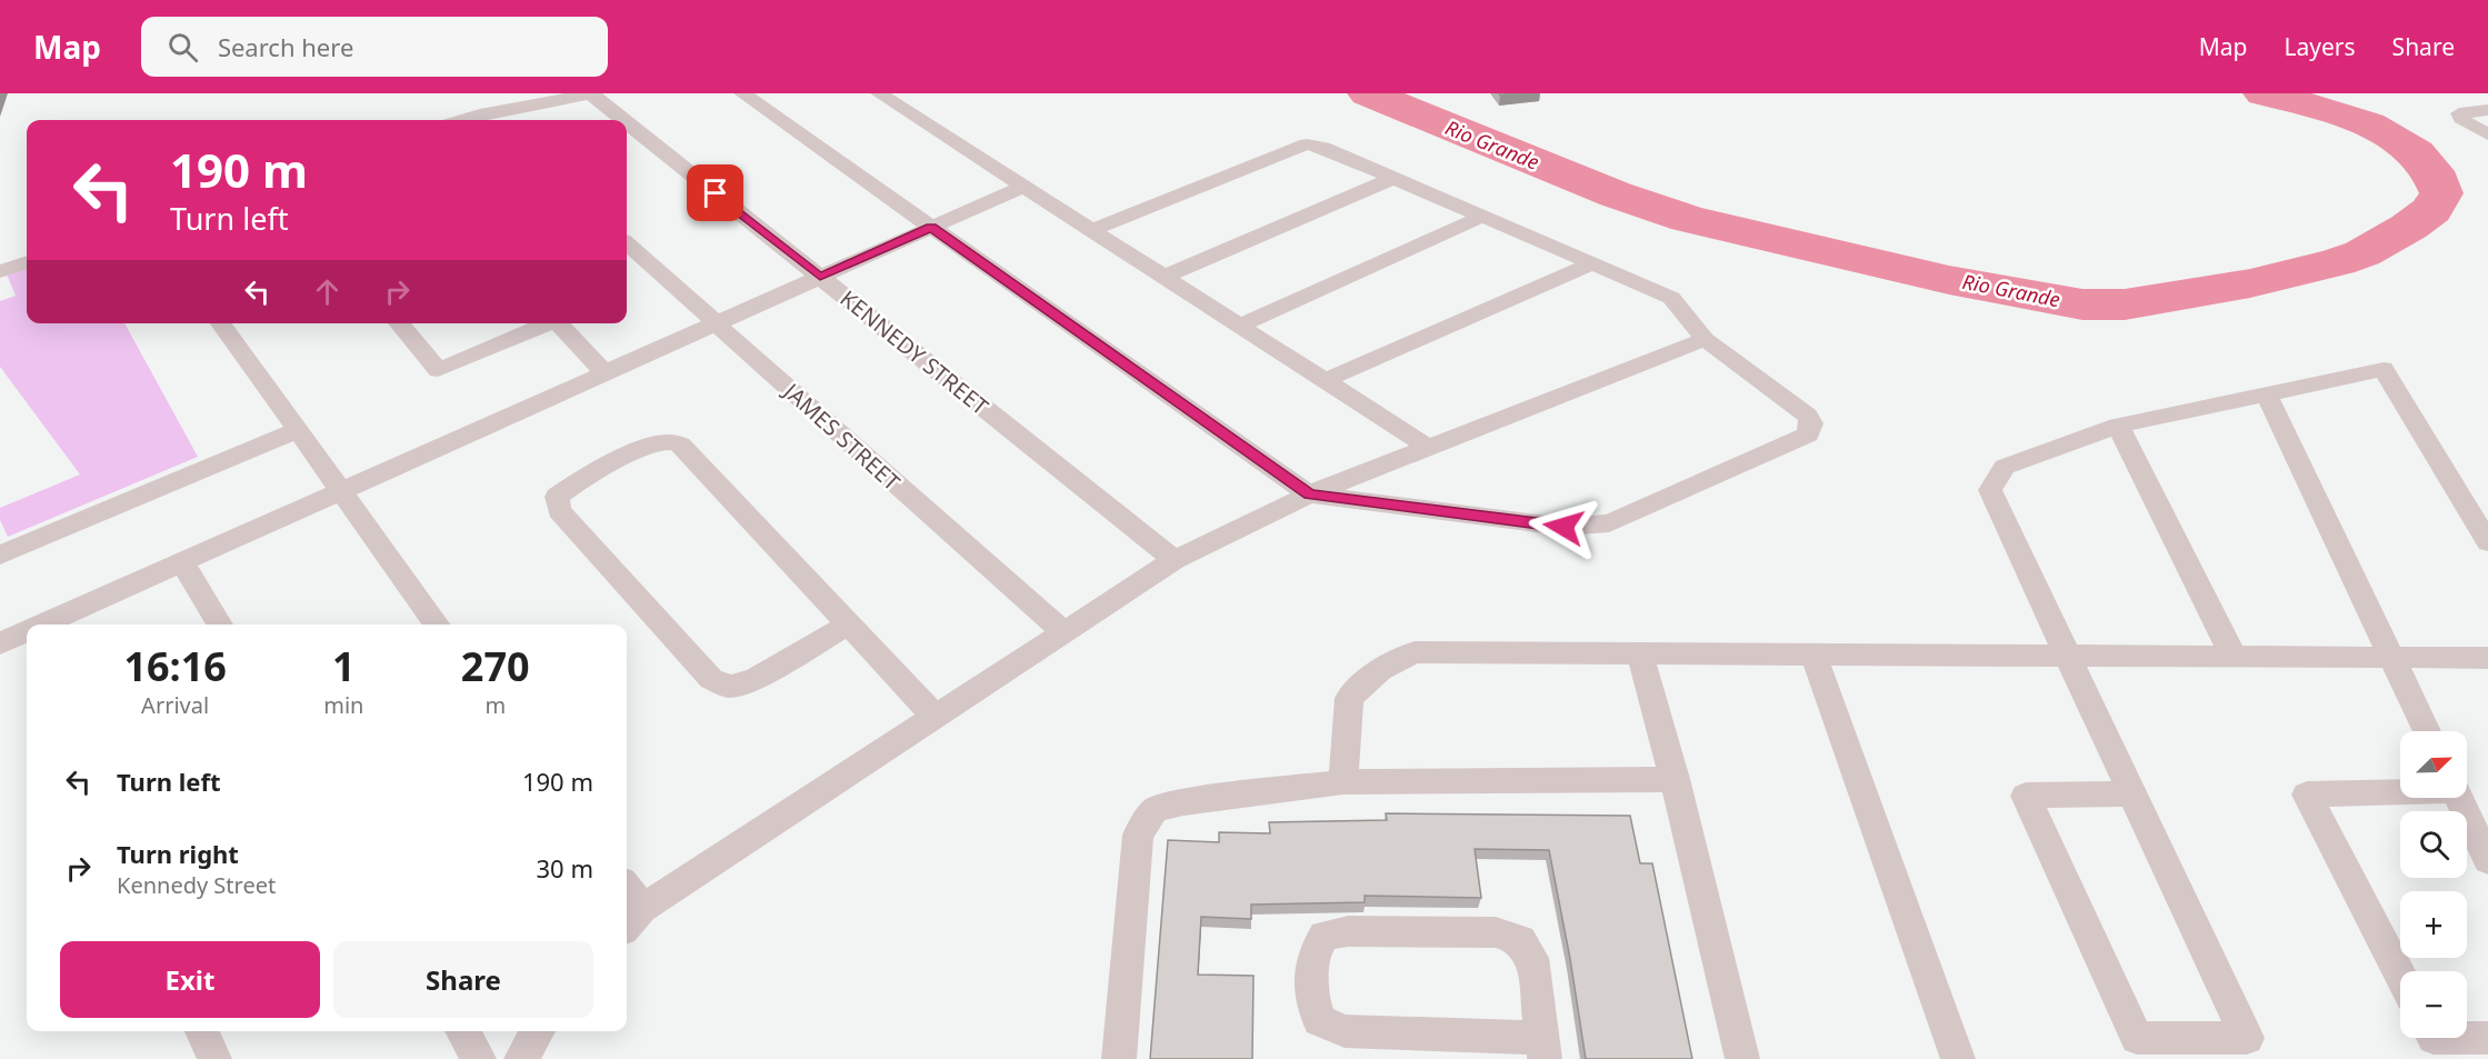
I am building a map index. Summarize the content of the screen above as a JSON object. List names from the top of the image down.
{
  "streets": {
    "street": ["KENNEDY STREET", "JAMES STREET"]
  },
  "water": ["Rio Grande"],
  "north": "top right",
  "page": {
    "header": "Map",
    "search": "Search here",
    "nav": ["Map", "Layers", "Share"],
    "turn": ["190 m", "Turn left"],
    "eta": [
      "16:16",
      "Arrival",
      "1",
      "min",
      "270",
      "m"
    ],
    "map_buttons": ["+", "−"],
    "list": [
      {
        "name": "Turn left",
        "value": "190 m"
      },
      {
        "name": "Turn right",
        "note": "Kennedy Street",
        "value": "30 m"
      }
    ],
    "buttons": ["Exit", "Share"]
  }
}
